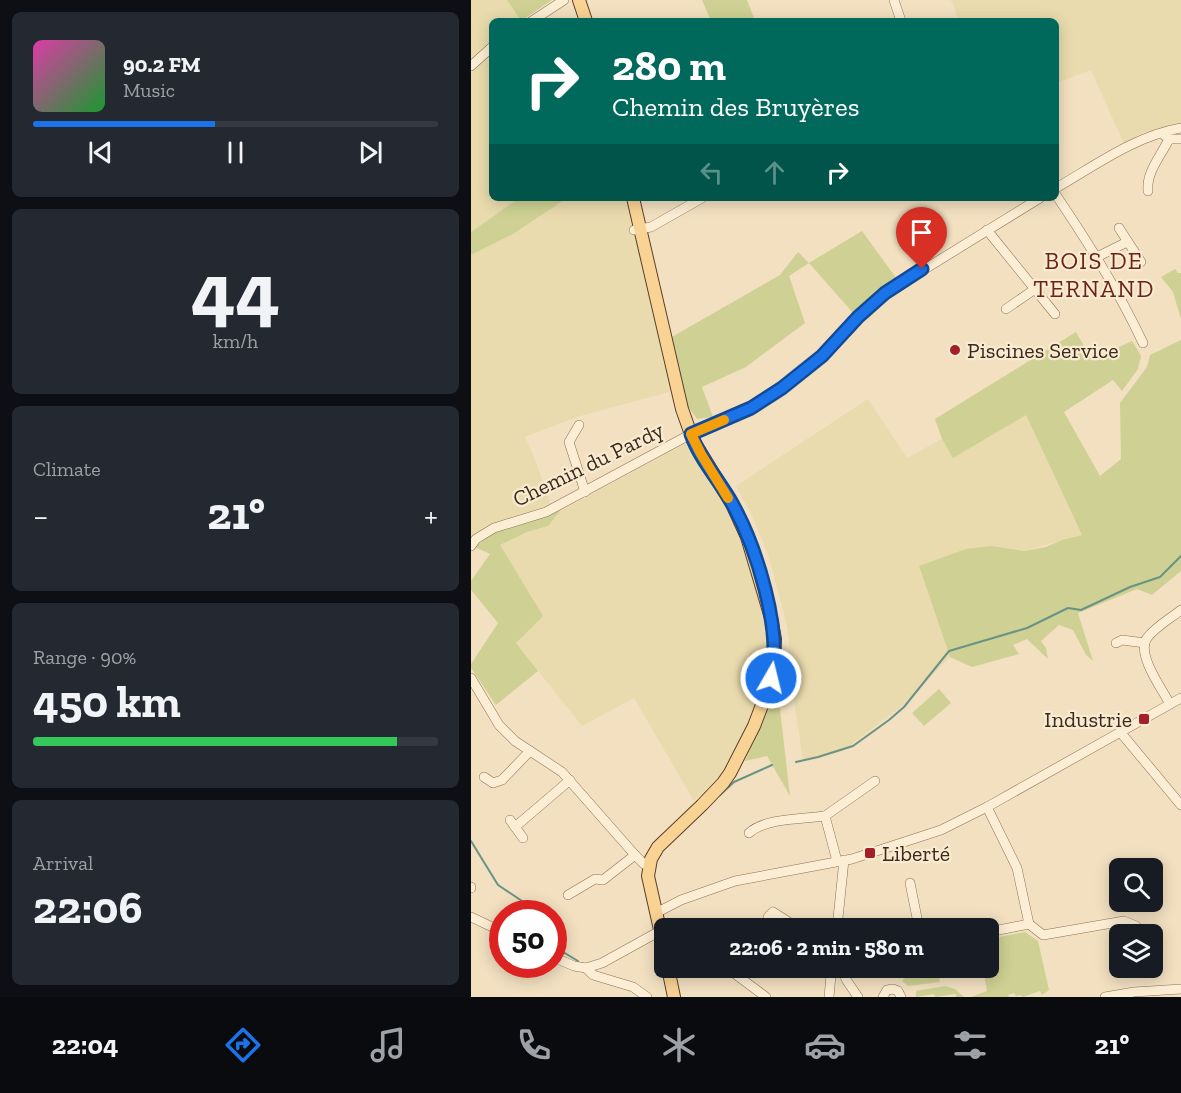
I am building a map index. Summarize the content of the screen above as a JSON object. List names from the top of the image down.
{
  "streets": {
    "street": ["Chemin du Pardy"]
  },
  "districts": ["BOIS DE TERNAND"],
  "places": {
    "other": ["Piscines Service"],
    "transit": ["Industrie", "Liberté"]
  },
  "page": {
    "turn": ["280 m", "Chemin des Bruyères"],
    "song": ["90.2 FM", "Music"],
    "tile": [
      ["44", "km/h"],
      "Climate",
      ["Range · 90%", "450 km"],
      ["Arrival", "22:06"]
    ],
    "heat": ["−", "21°", "+"],
    "limit": "50",
    "trip": "22:06 · 2 min · 580 m",
    "tabs": ["22:04", "21°"]
  }
}
